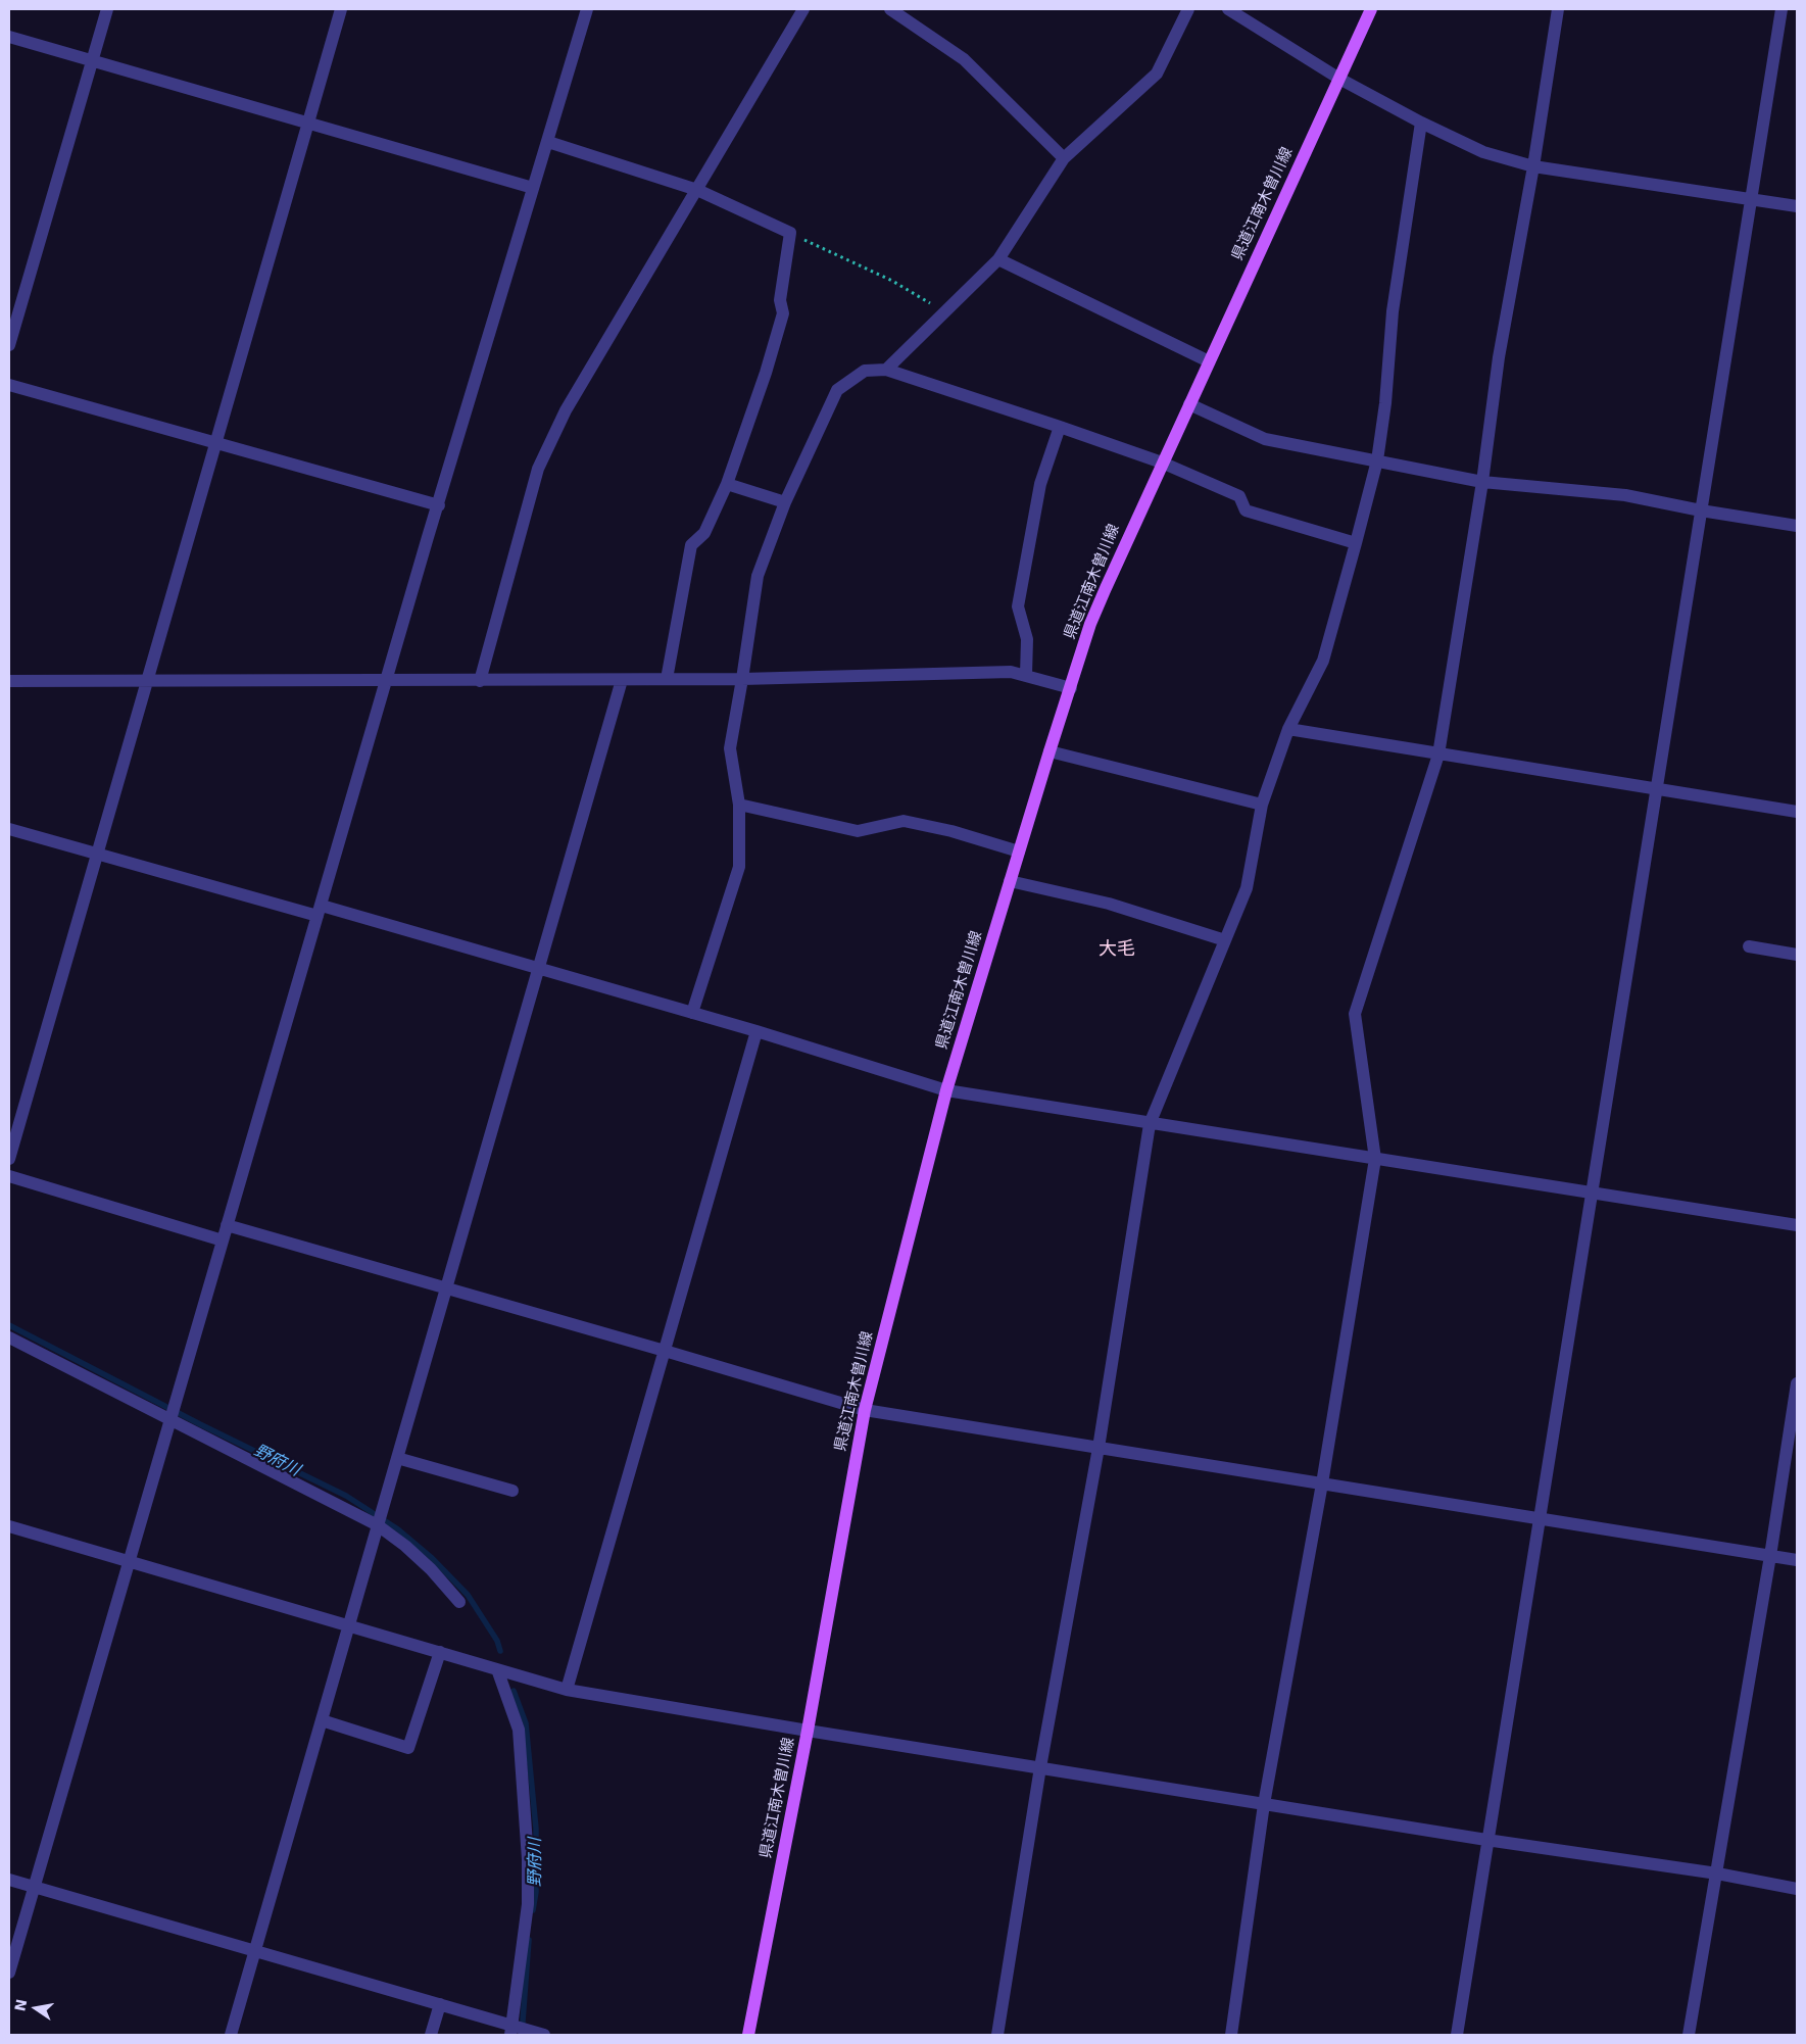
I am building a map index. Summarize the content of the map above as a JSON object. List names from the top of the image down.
{
  "streets": {
    "main road": ["県道江南木曽川線"]
  },
  "districts": ["大毛"],
  "water": ["野府川"],
  "north": "left"
}
